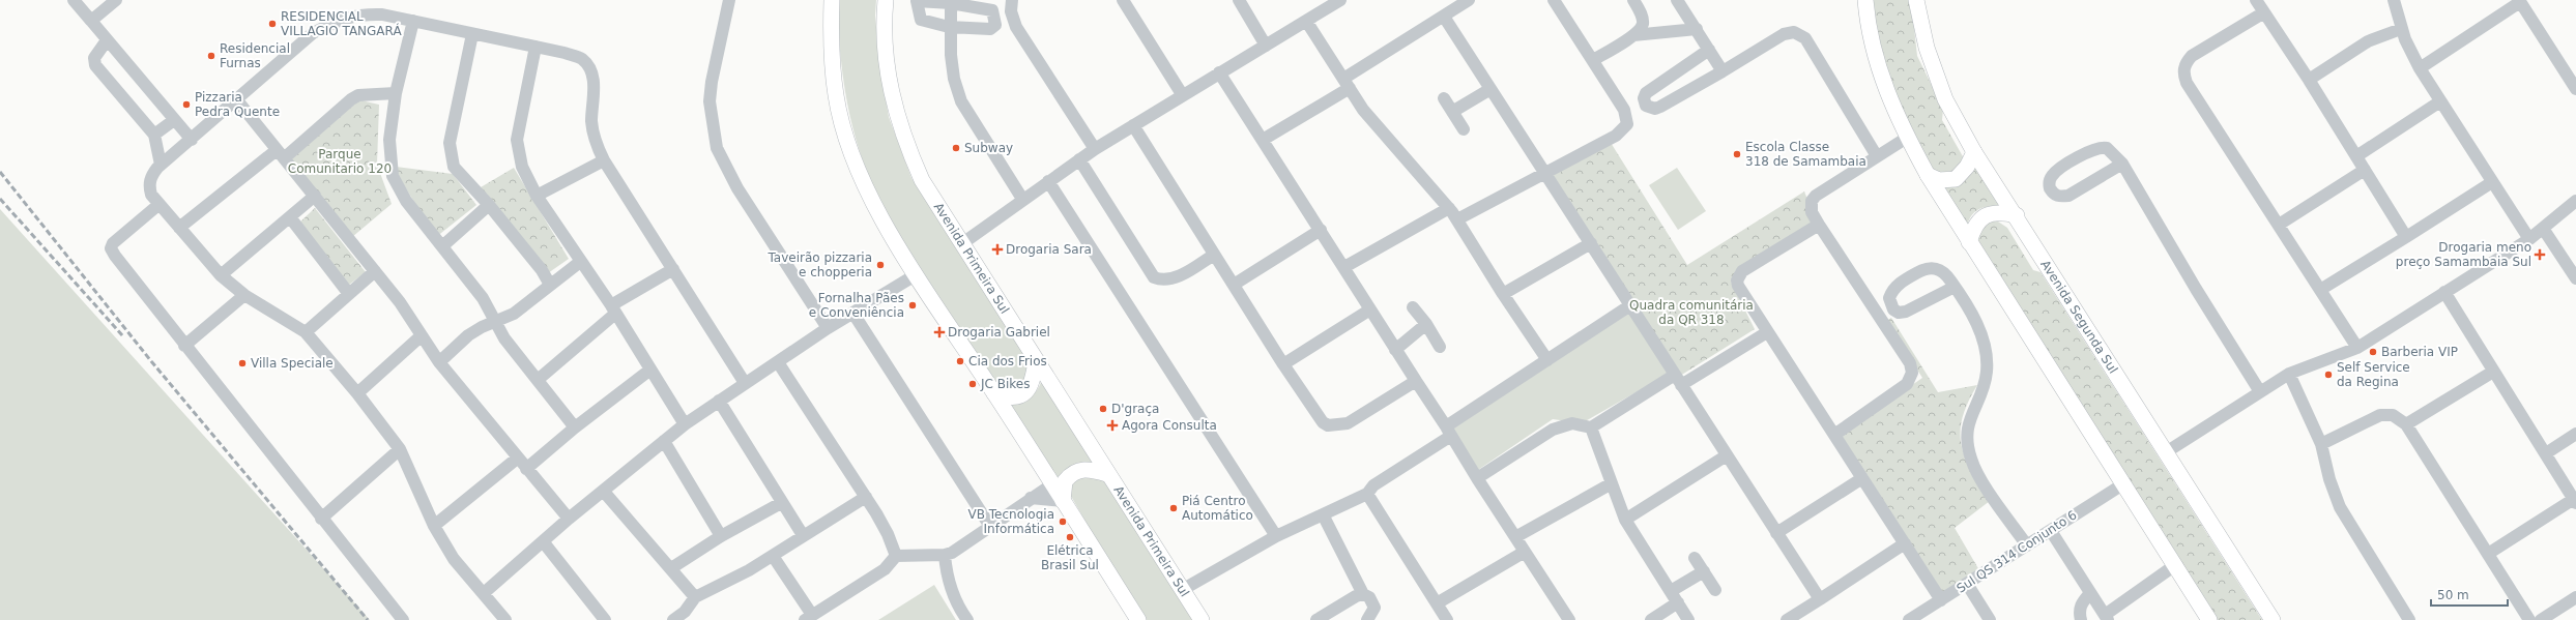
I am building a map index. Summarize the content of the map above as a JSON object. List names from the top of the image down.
{
  "streets": {
    "main road": ["Avenida Primeira Sul", "Avenida Segunda Sul"],
    "street": ["Sul QS 314 Conjunto 6"]
  },
  "parks": ["Parque Comunitario 120", "Quadra comunitária da QR 318"],
  "places": {
    "other": [
      "RESIDENCIAL VILLAGIO TANGARÁ",
      "Residencial Furnas",
      "Pizzaria Pedra Quente",
      "Subway",
      "Escola Classe 318 de Samambaia",
      "Taveirão pizzaria e chopperia",
      "Fornalha Pães e Conveniência",
      "Barberia VIP",
      "Cia dos Frios",
      "Villa Speciale",
      "Self Service da Regina",
      "JC Bikes",
      "D'graça",
      "Piá Centro Automático",
      "VB Tecnologia Informática",
      "Elétrica Brasil Sul"
    ],
    "health": [
      "Drogaria Sara",
      "Drogaria meno preço Samambaia Sul",
      "Drogaria Gabriel",
      "Agora Consulta"
    ]
  },
  "scale_bar": "50 m"
}
